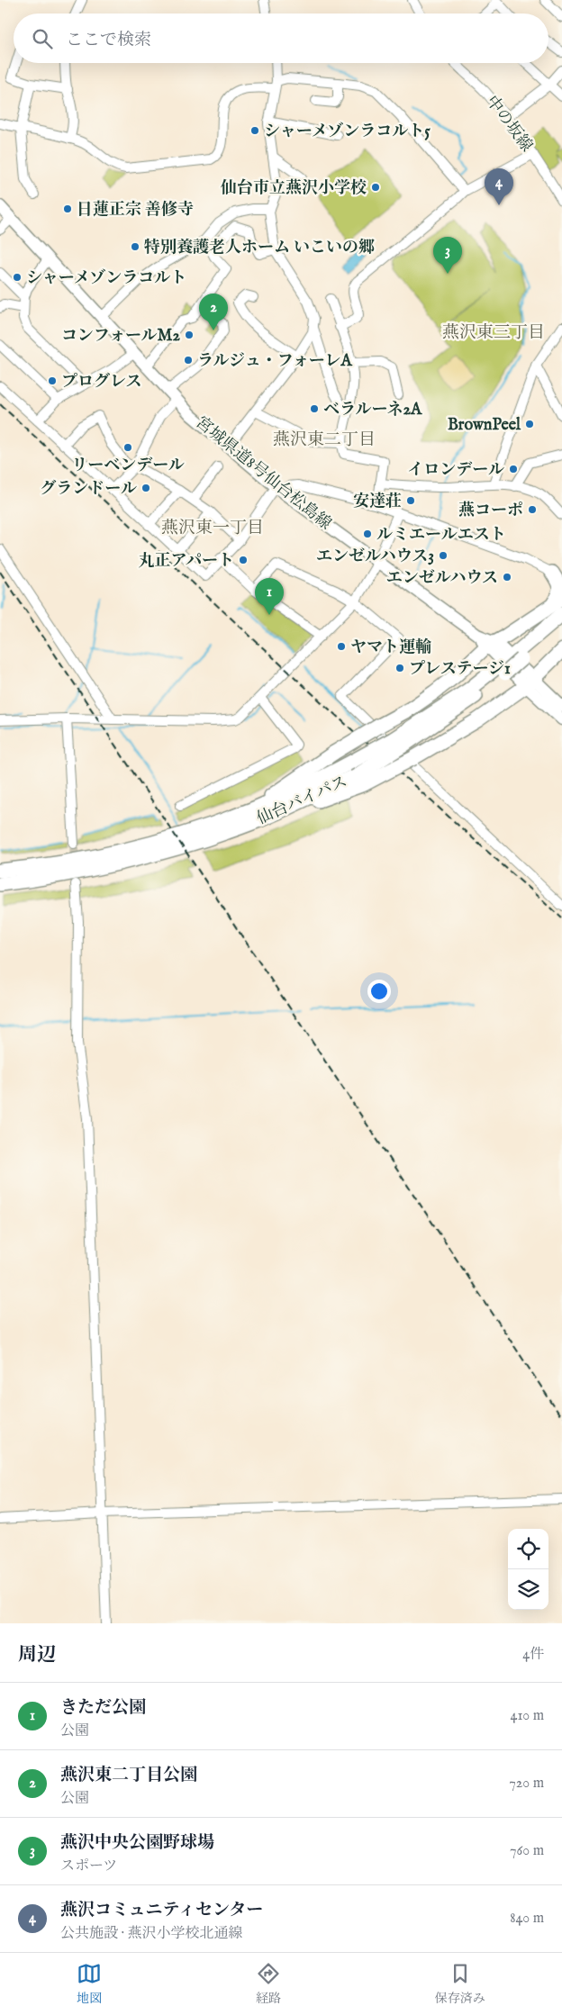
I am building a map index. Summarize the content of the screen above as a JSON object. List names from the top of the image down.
{
  "streets": {
    "highway": ["仙台バイパス"],
    "main road": ["宮城県道8号仙台松島線"],
    "street": ["中の坂線"]
  },
  "districts": ["燕沢東三丁目", "燕沢東二丁目", "燕沢東一丁目"],
  "places": [
    "シャーメゾンラコルト5",
    "仙台市立燕沢小学校",
    "日蓮正宗 善修寺",
    "特別養護老人ホーム いこいの郷",
    "シャーメゾンラコルト",
    "コンフォールM2",
    "ラルジュ・フォーレA",
    "プログレス",
    "ベラルーネ2A",
    "BrownPeel",
    "リーベンデール",
    "イロンデール",
    "グランドール",
    "安達荘",
    "燕コーポ",
    "ルミエールエスト",
    "エンゼルハウス3",
    "丸正アパート",
    "エンゼルハウス",
    "ヤマト運輸",
    "プレステージ1"
  ],
  "page": {
    "search": "ここで検索",
    "pins": [
      "4",
      "3",
      "2",
      "1"
    ],
    "heading": ["周辺", "4件"],
    "list": [
      {
        "mark": "1",
        "name": "きただ公園",
        "note": "公園",
        "value": "410 m"
      },
      {
        "mark": "2",
        "name": "燕沢東二丁目公園",
        "note": "公園",
        "value": "720 m"
      },
      {
        "mark": "3",
        "name": "燕沢中央公園野球場",
        "note": "スポーツ",
        "value": "760 m"
      },
      {
        "mark": "4",
        "name": "燕沢コミュニティセンター",
        "note": "公共施設 · 燕沢小学校北通線",
        "value": "840 m"
      }
    ],
    "nav": ["地図", "経路", "保存済み"]
  }
}
